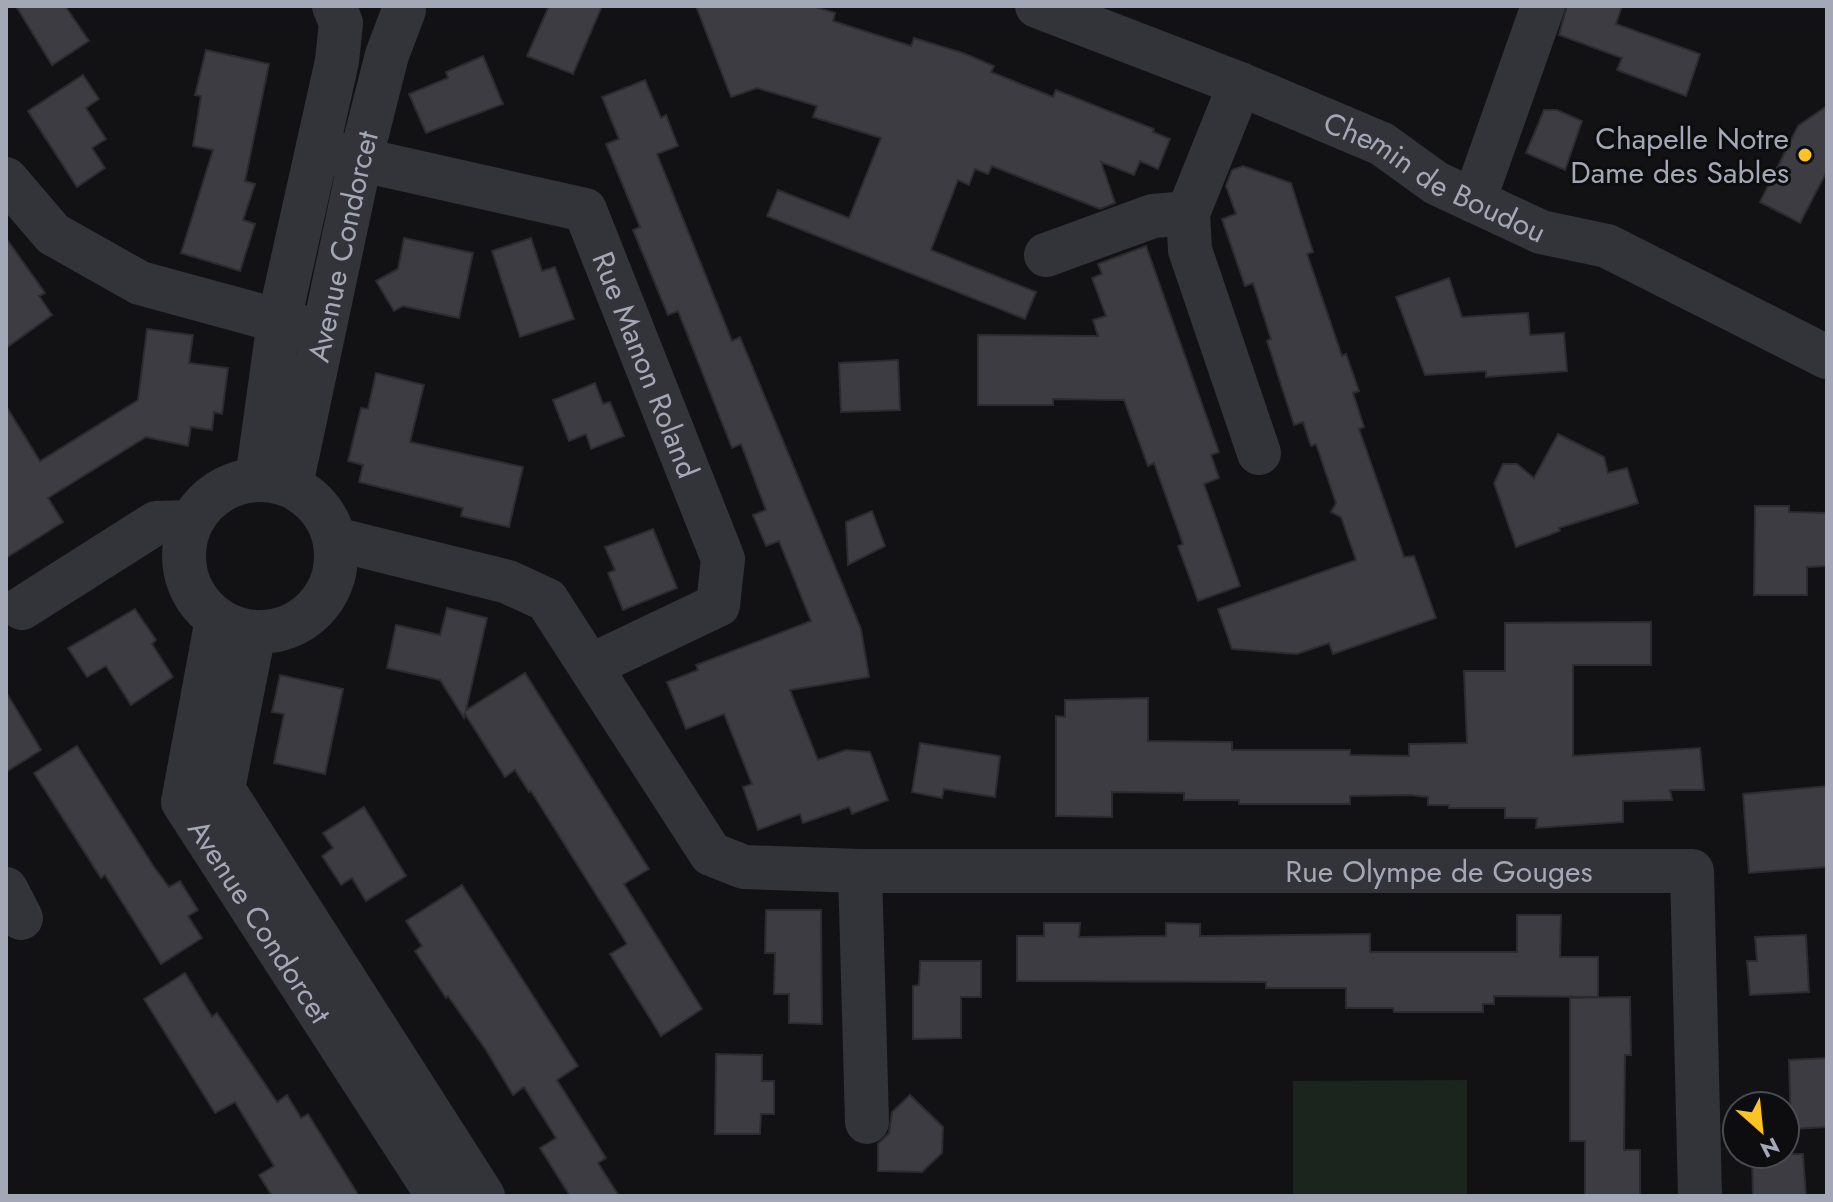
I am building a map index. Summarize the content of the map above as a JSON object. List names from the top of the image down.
{
  "streets": {
    "street": [
      "Chemin de Boudou",
      "Avenue Condorcet",
      "Rue Manon Roland",
      "Rue Olympe de Gouges"
    ]
  },
  "crossings": [
    ["Avenue Condorcet", "Rue Manon Roland"],
    ["Avenue Condorcet", "Rue Olympe de Gouges"],
    ["Rue Manon Roland", "Rue Olympe de Gouges"]
  ],
  "places": ["Chapelle Notre Dame des Sables"],
  "north": "bottom right"
}
